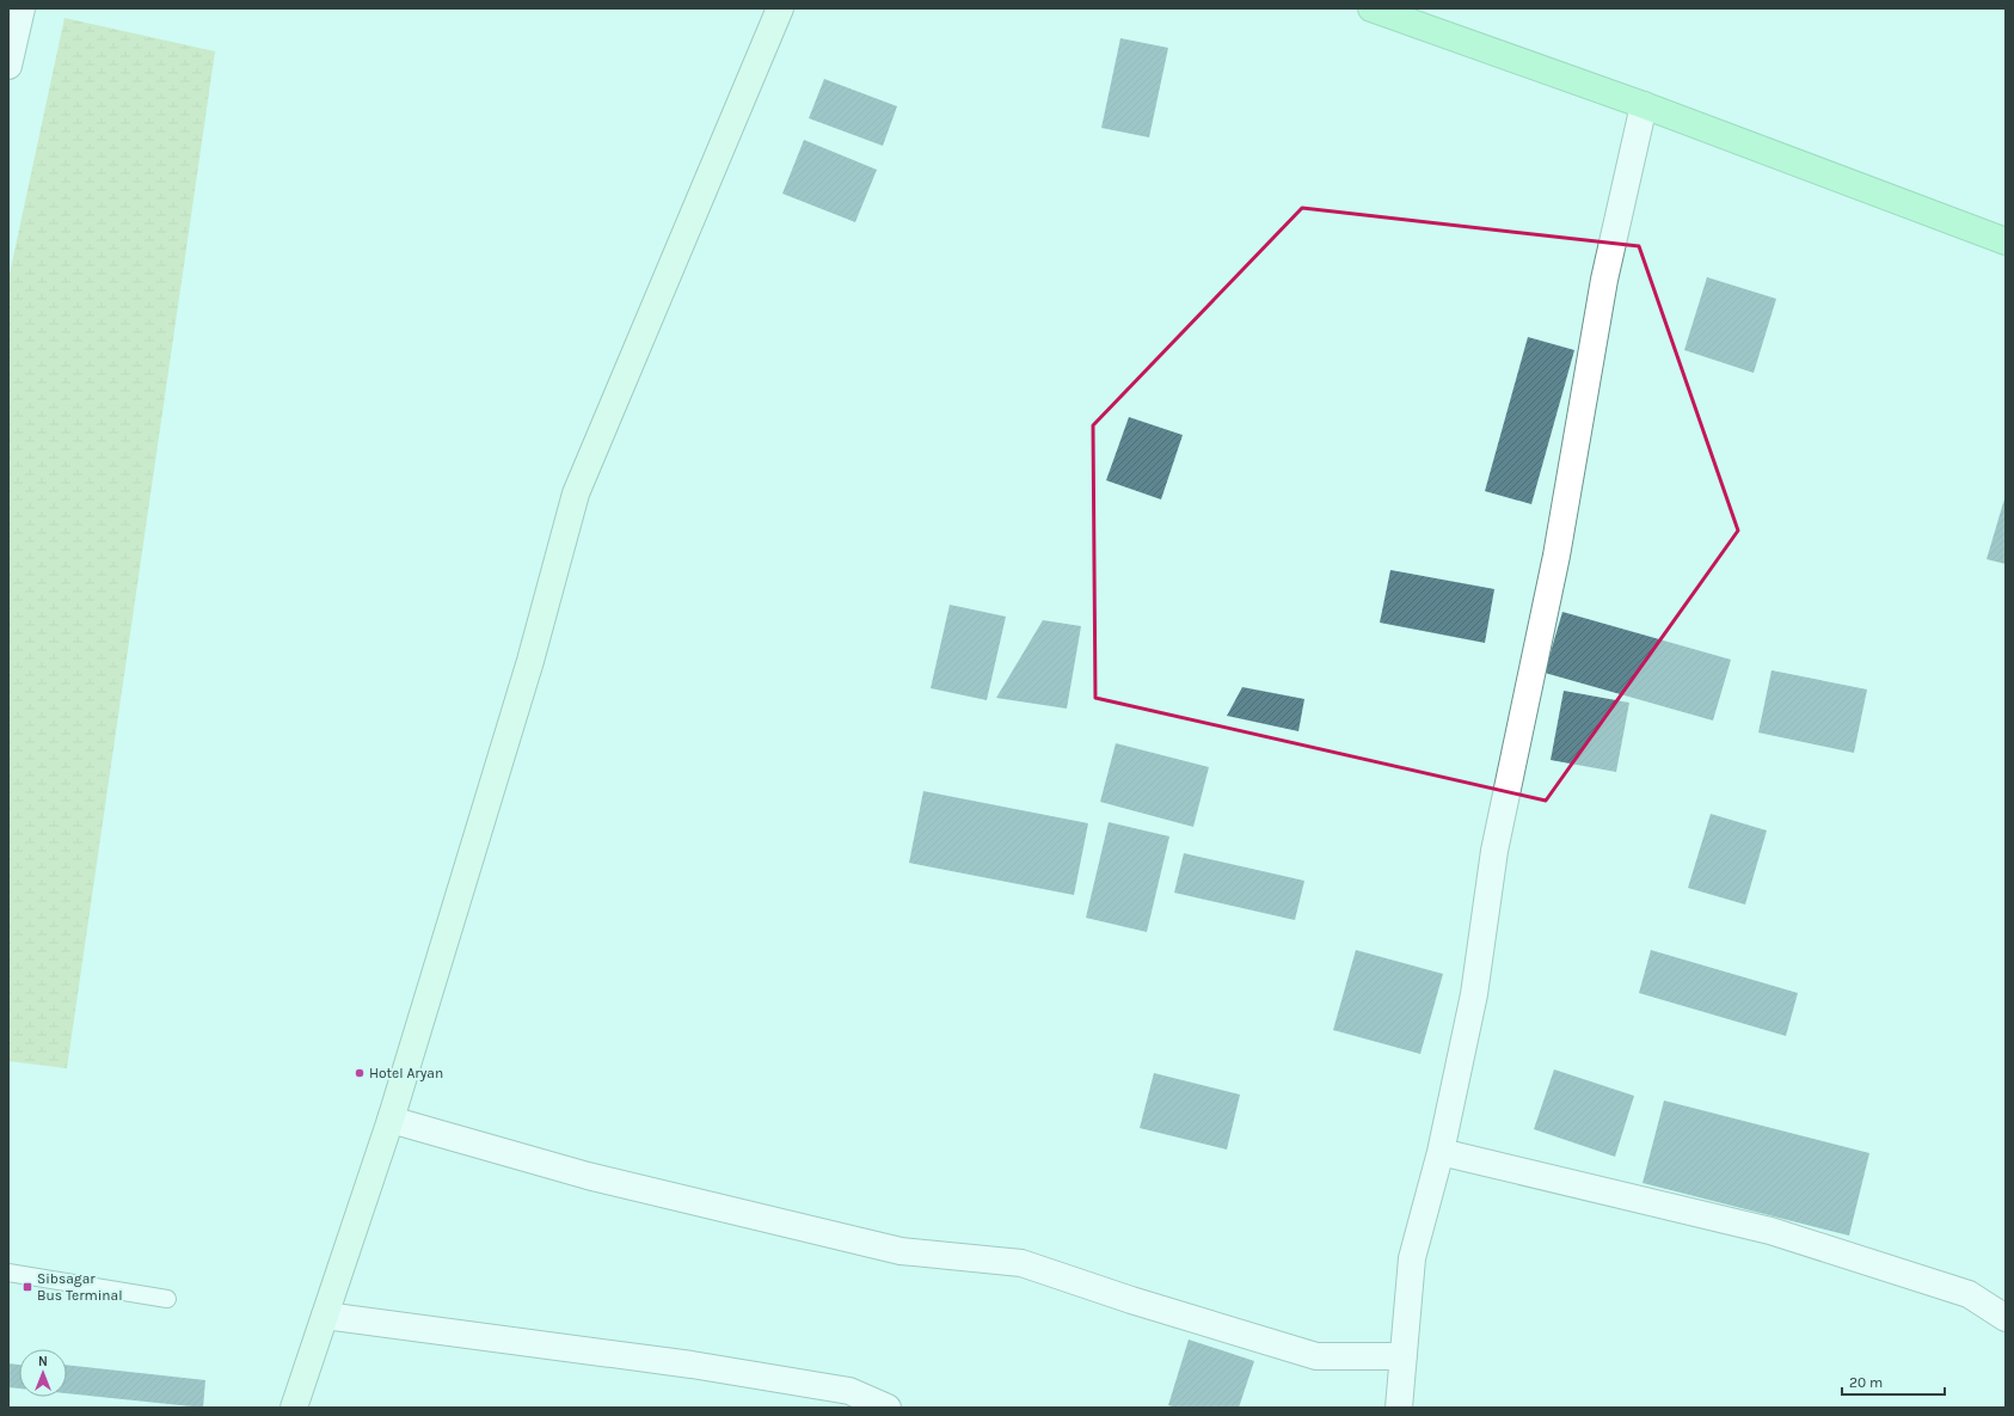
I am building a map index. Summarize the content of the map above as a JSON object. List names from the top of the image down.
{
  "places": {
    "other": ["Hotel Aryan"],
    "transit": ["Sibsagar Bus Terminal"]
  },
  "scale_bar": "20 m",
  "north": "top"
}
